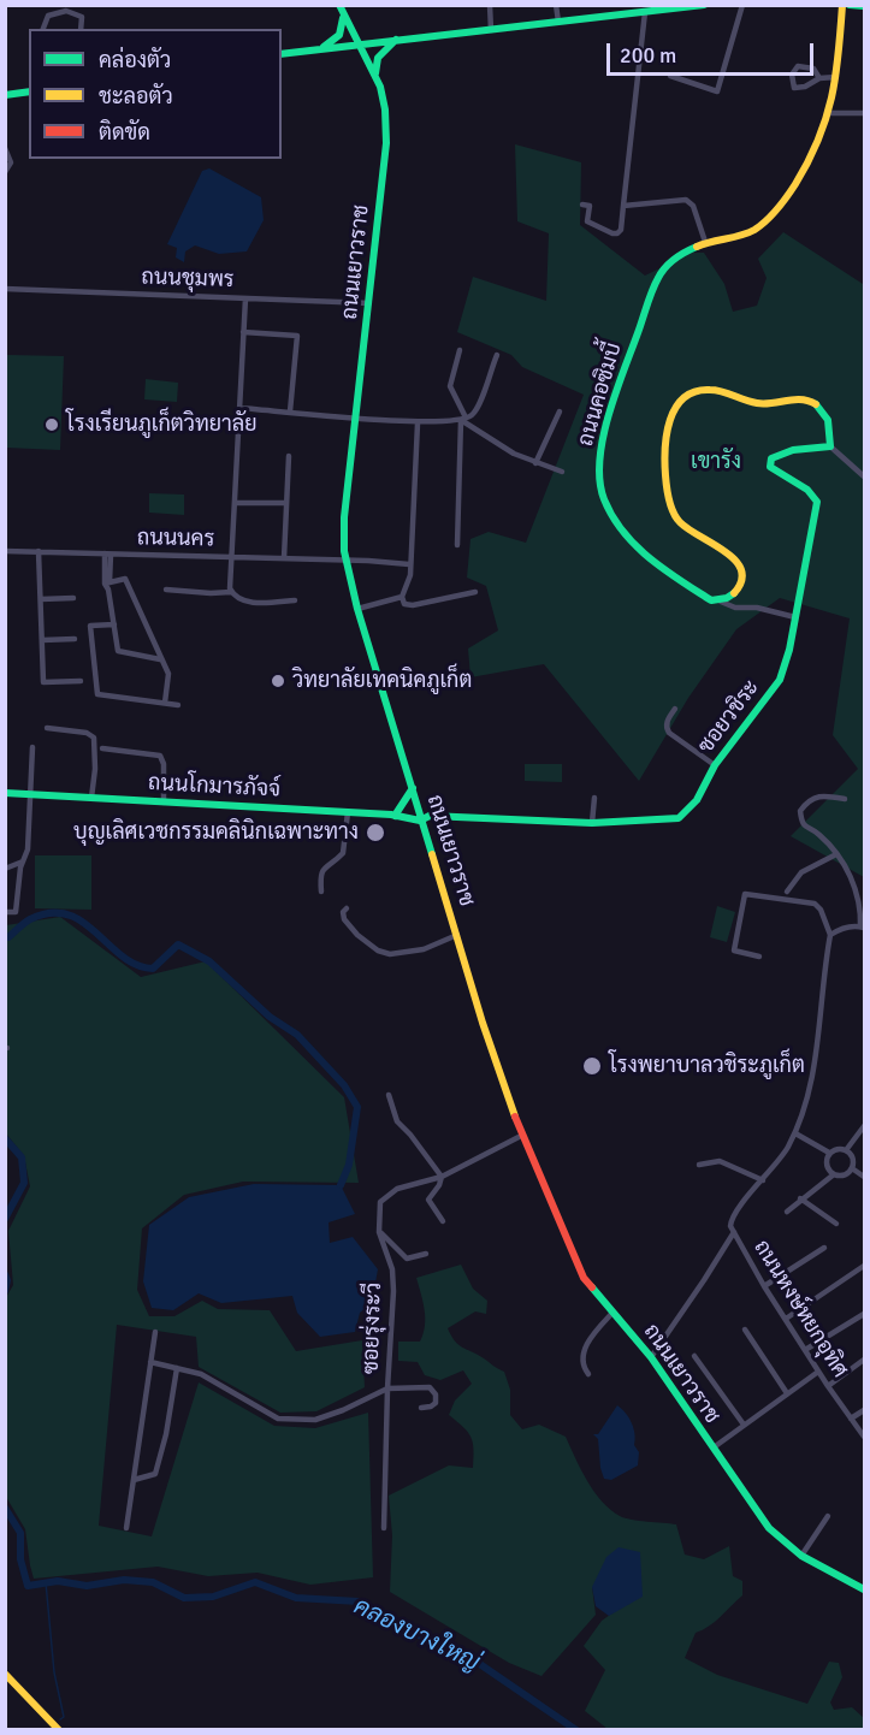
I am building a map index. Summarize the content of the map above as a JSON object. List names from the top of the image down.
{
  "streets": {
    "street": [
      "ถนนเยาวราช",
      "ถนนชุมพร",
      "ถนนคอซิมบี้",
      "ถนนนคร",
      "ซอยวชิระ",
      "ถนนโกมารภัจจ์",
      "ถนนหงษ์หยกอุทิศ",
      "ซอยรุ่งระวี"
    ]
  },
  "crossings": [
    ["ถนนเยาวราช", "ถนนชุมพร"],
    ["ถนนเยาวราช", "ถนนนคร"],
    ["ถนนเยาวราช", "ซอยวชิระ"],
    ["ถนนเยาวราช", "ถนนโกมารภัจจ์"],
    ["ถนนเยาวราช", "ซอยรุ่งระวี"],
    ["ซอยวชิระ", "ถนนโกมารภัจจ์"]
  ],
  "water": ["คลองบางใหญ่"],
  "parks": ["เขารัง"],
  "places": [
    "โรงเรียนภูเก็ตวิทยาลัย",
    "วิทยาลัยเทคนิคภูเก็ต",
    "บุญเลิศเวชกรรมคลินิกเฉพาะทาง",
    "โรงพยาบาลวชิระภูเก็ต"
  ],
  "legend": ["คล่องตัว", "ชะลอตัว", "ติดขัด"],
  "scale_bar": "200 m"
}
